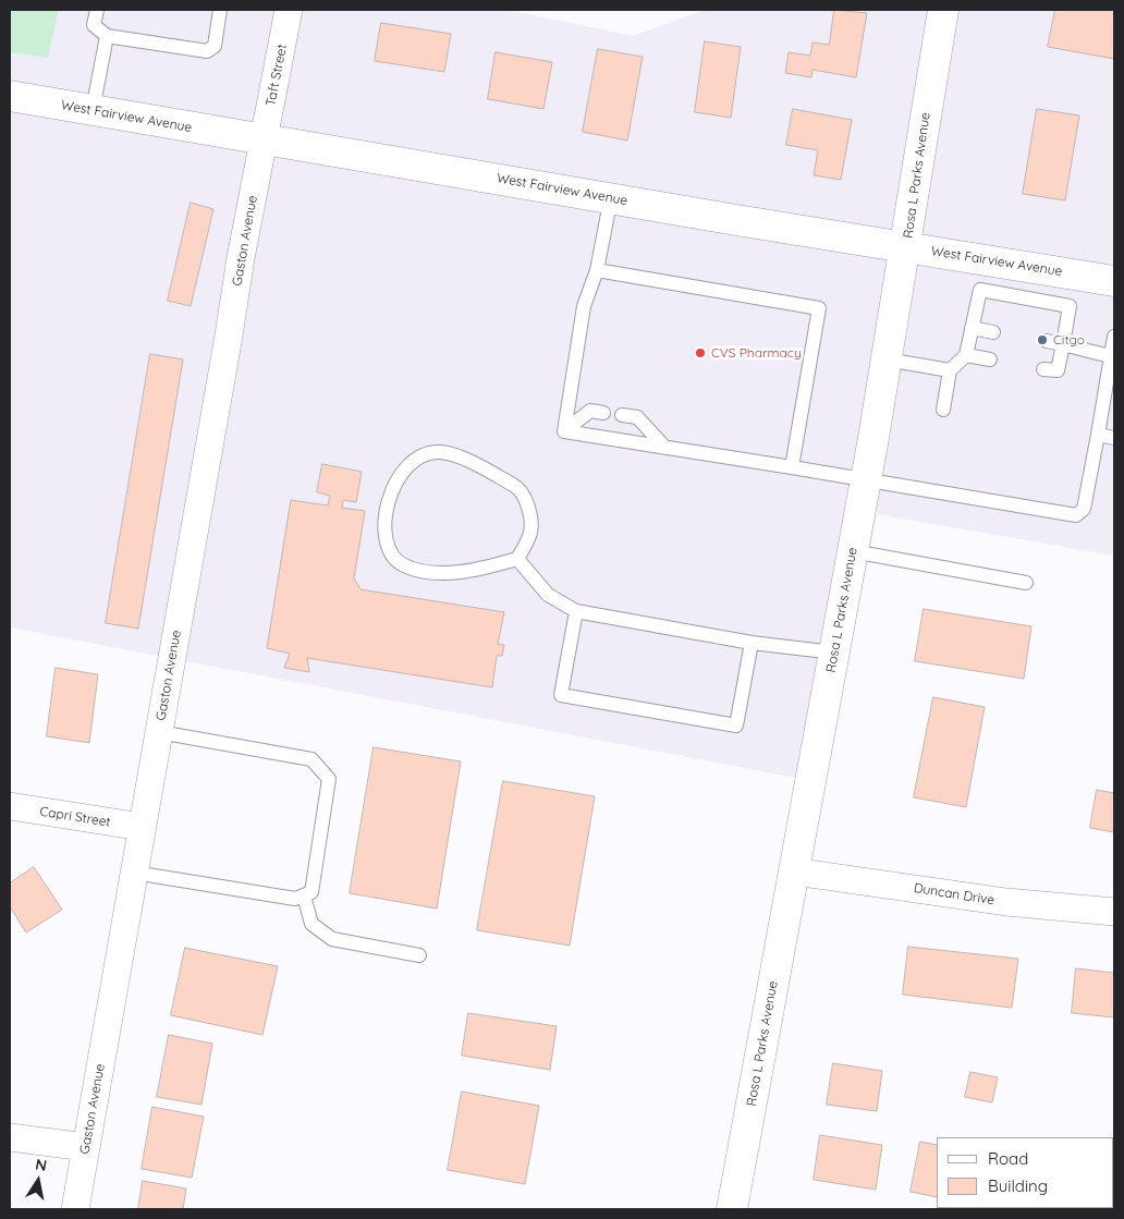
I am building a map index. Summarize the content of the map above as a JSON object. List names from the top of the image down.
{
  "streets": {
    "street": [
      "Taft Street",
      "West Fairview Avenue",
      "Rosa L Parks Avenue",
      "Gaston Avenue",
      "Capri Street",
      "Duncan Drive"
    ]
  },
  "crossings": [
    ["Taft Street", "West Fairview Avenue"],
    ["Taft Street", "Gaston Avenue"],
    ["West Fairview Avenue", "Rosa L Parks Avenue"],
    ["West Fairview Avenue", "Gaston Avenue"],
    ["Rosa L Parks Avenue", "Duncan Drive"],
    ["Gaston Avenue", "Capri Street"]
  ],
  "places": ["Citgo", "CVS Pharmacy"],
  "legend": ["Road", "Building"],
  "north": "top"
}
